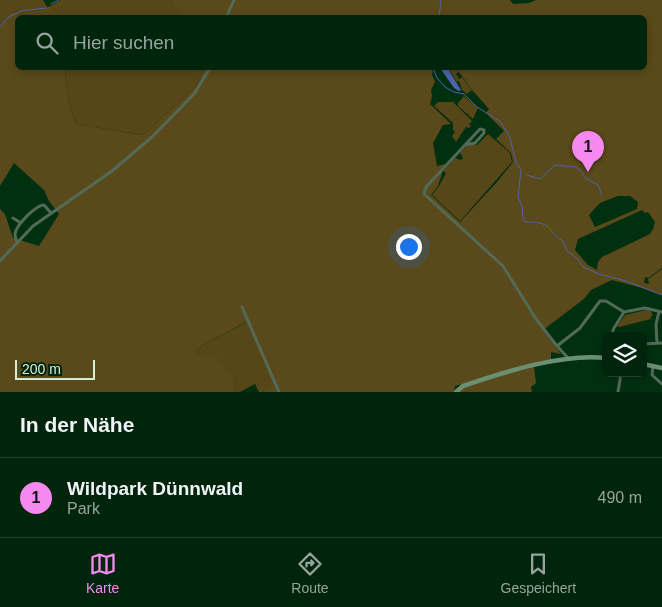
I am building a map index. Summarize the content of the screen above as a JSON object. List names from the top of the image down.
{
  "scale_bar": "200 m",
  "page": {
    "search": "Hier suchen",
    "pins": "1",
    "scale": "200 m",
    "heading": "In der Nähe",
    "list": [
      {
        "mark": "1",
        "name": "Wildpark Dünnwald",
        "note": "Park",
        "value": "490 m"
      }
    ],
    "nav": ["Karte", "Route", "Gespeichert"]
  }
}
